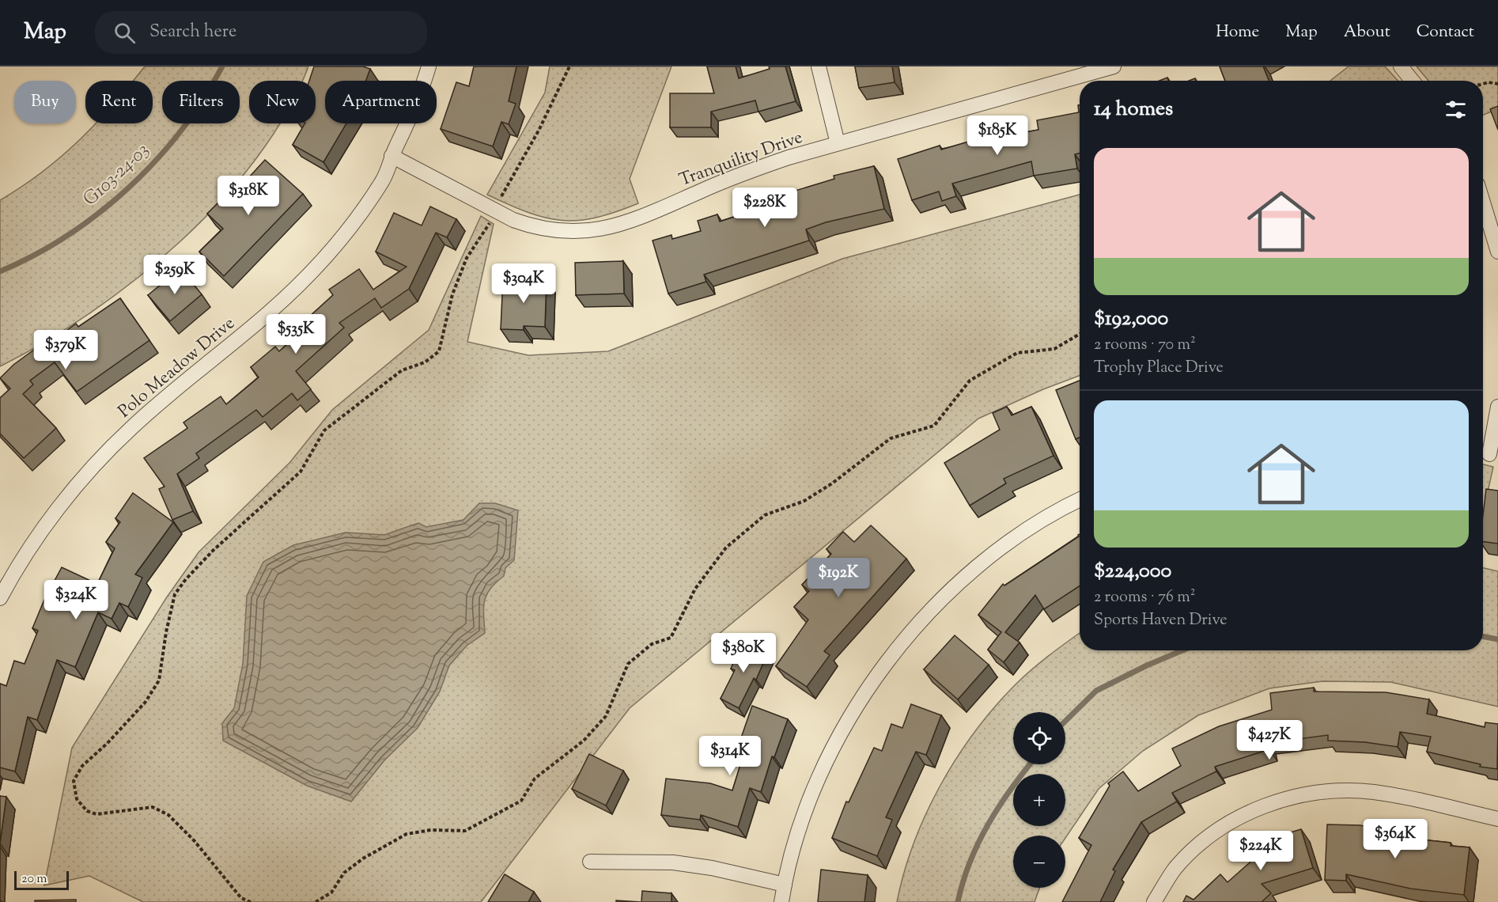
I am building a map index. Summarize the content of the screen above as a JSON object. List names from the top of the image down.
{
  "streets": {
    "street": ["Tranquility Drive", "Polo Meadow Drive"]
  },
  "crossings": [
    ["Tranquility Drive", "Polo Meadow Drive"]
  ],
  "water": ["G103-24-03"],
  "scale_bar": "20 m",
  "page": {
    "header": "Map",
    "search": "Search here",
    "nav": [
      "Home",
      "Map",
      "About",
      "Contact"
    ],
    "chip": [
      "Buy",
      "Rent",
      "Filters",
      "New",
      "Apartment"
    ],
    "heading": "14 homes",
    "price": [
      "$185K",
      "$318K",
      "$228K",
      "$259K",
      "$304K",
      "$535K",
      "$379K",
      "$192K",
      "$324K",
      "$380K",
      "$427K",
      "$314K",
      "$364K",
      "$224K"
    ],
    "list": [
      {
        "name": "$192,000",
        "note": "2 rooms · 70 m² · Trophy Place Drive"
      },
      {
        "name": "$224,000",
        "note": "2 rooms · 76 m² · Sports Haven Drive"
      }
    ],
    "map_buttons": ["+", "−"],
    "scale": "20 m"
  }
}
